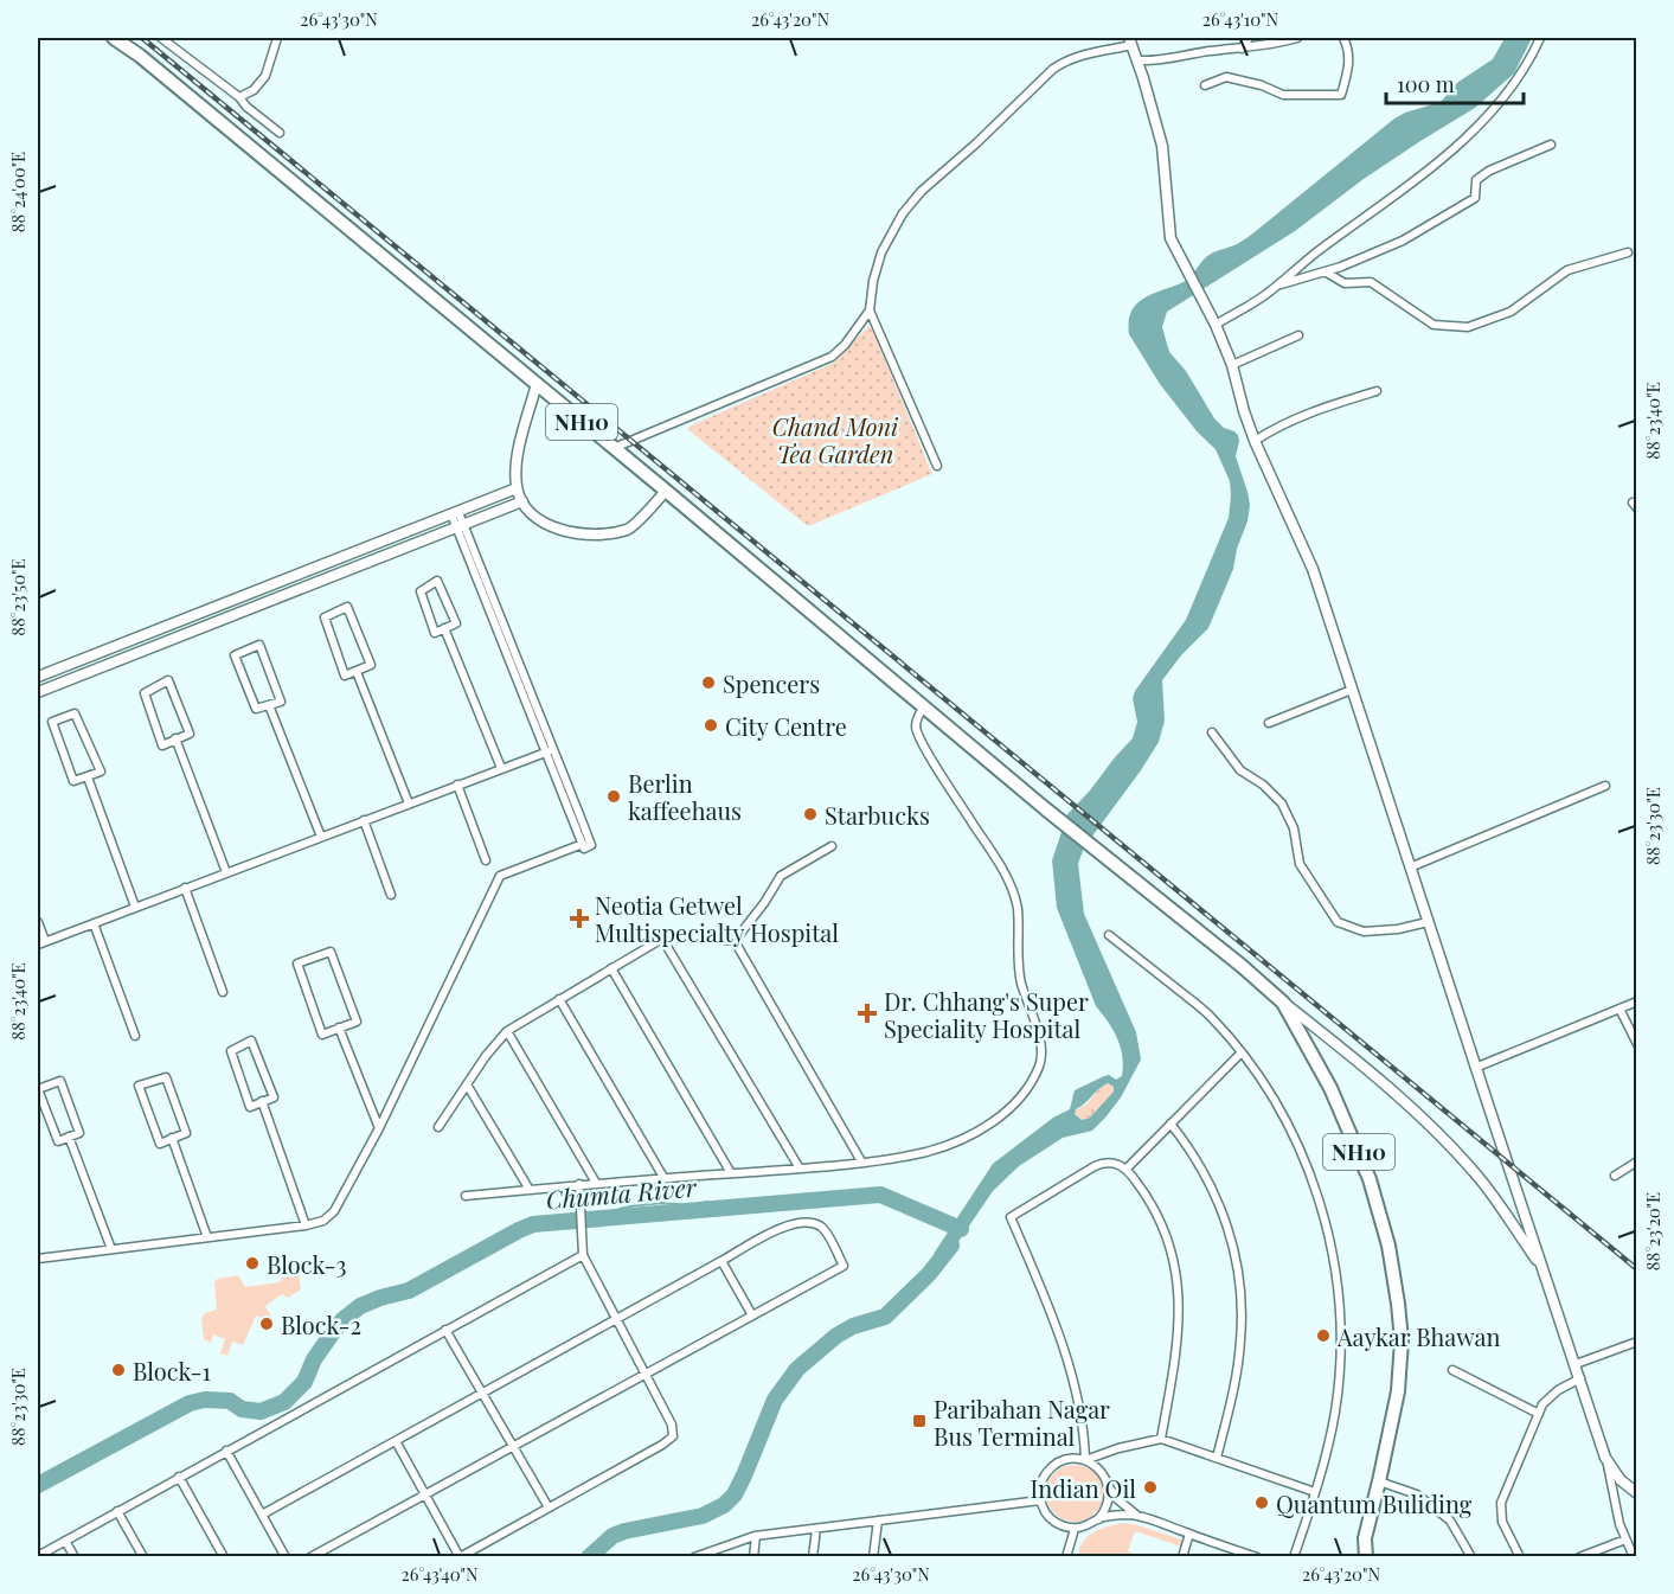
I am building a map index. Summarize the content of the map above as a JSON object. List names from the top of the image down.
{
  "streets": {
    "highway": ["NH10"]
  },
  "water": ["Chumta River"],
  "parks": ["Chand Moni Tea Garden"],
  "places": {
    "other": [
      "Spencers",
      "City Centre",
      "Berlin kaffeehaus",
      "Starbucks",
      "Block-3",
      "Block-2",
      "Aaykar Bhawan",
      "Block-1",
      "Indian Oil",
      "Quantum Buliding"
    ],
    "health": ["Neotia Getwel Multispecialty Hospital", "Dr. Chhang's Super Speciality Hospital"],
    "transit": ["Paribahan Nagar Bus Terminal"]
  },
  "scale_bar": "100 m",
  "coordinates": [
    "26°43'30\"N",
    "26°43'20\"N",
    "26°43'10\"N",
    "88°24'00\"E",
    "88°23'40\"E",
    "88°23'50\"E",
    "88°23'30\"E",
    "88°23'20\"E",
    "26°43'40\"N"
  ]
}
